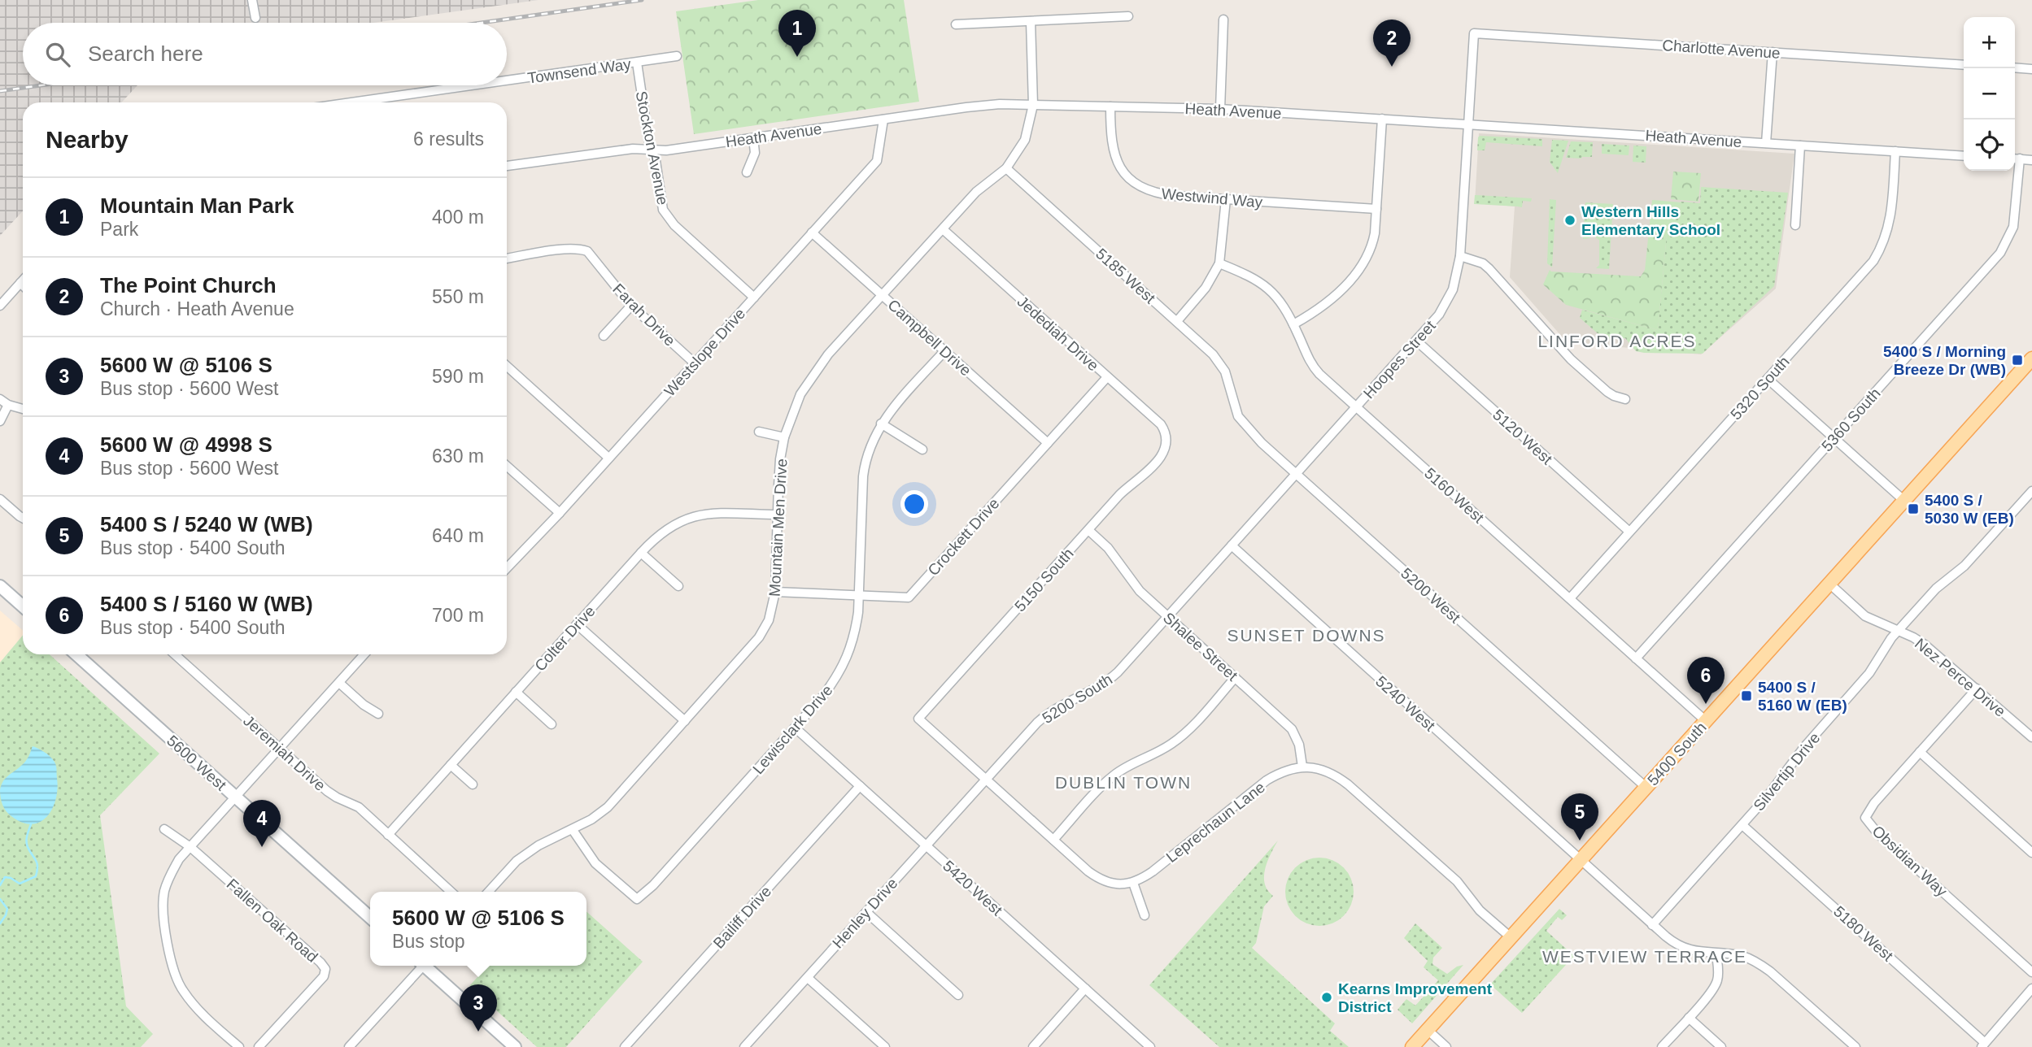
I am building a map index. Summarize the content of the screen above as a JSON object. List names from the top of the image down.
{
  "streets": {
    "main road": ["5400 South", "5600 West"],
    "street": [
      "Charlotte Avenue",
      "Townsend Way",
      "Heath Avenue",
      "Stockton Avenue",
      "Westwind Way",
      "5185 West",
      "Farah Drive",
      "Jedediah Drive",
      "Campbell Drive",
      "Westslope Drive",
      "Hoopes Street",
      "5320 South",
      "5360 South",
      "5120 West",
      "5160 West",
      "Mountain Men Drive",
      "Crockett Drive",
      "5150 South",
      "5200 West",
      "Colter Drive",
      "Shalee Street",
      "Nez Perce Drive",
      "5200 South",
      "5240 West",
      "Lewisclark Drive",
      "Jeremiah Drive",
      "Silvertip Drive",
      "Leprechaun Lane",
      "Obsidian Way",
      "5420 West",
      "Henley Drive",
      "Bailiff Drive",
      "Fallen Oak Road",
      "5180 West"
    ]
  },
  "crossings": [
    ["Charlotte Avenue", "Hoopes Street"],
    ["Townsend Way", "Stockton Avenue"],
    ["Heath Avenue", "Stockton Avenue"],
    ["Heath Avenue", "Westwind Way"],
    ["Heath Avenue", "Westslope Drive"],
    ["Heath Avenue", "Hoopes Street"],
    ["Heath Avenue", "5320 South"],
    ["Heath Avenue", "Mountain Men Drive"],
    ["Stockton Avenue", "Westslope Drive"],
    ["5185 West", "Mountain Men Drive"],
    ["5185 West", "5200 West"],
    ["Farah Drive", "Westslope Drive"],
    ["Jedediah Drive", "Mountain Men Drive"],
    ["Jedediah Drive", "Crockett Drive"],
    ["Jedediah Drive", "5150 South"],
    ["Campbell Drive", "Westslope Drive"],
    ["Campbell Drive", "Mountain Men Drive"],
    ["Campbell Drive", "Crockett Drive"],
    ["Campbell Drive", "Lewisclark Drive"],
    ["Hoopes Street", "5120 West"],
    ["Hoopes Street", "5160 West"],
    ["Hoopes Street", "5200 West"],
    ["Hoopes Street", "Shalee Street"],
    ["Hoopes Street", "5200 South"],
    ["Hoopes Street", "5240 West"],
    ["5320 South", "5120 West"],
    ["5320 South", "5160 West"],
    ["5360 South", "5160 West"],
    ["5160 West", "5400 South"],
    ["Mountain Men Drive", "Crockett Drive"],
    ["Mountain Men Drive", "Colter Drive"],
    ["Mountain Men Drive", "Lewisclark Drive"],
    ["Crockett Drive", "Lewisclark Drive"],
    ["5150 South", "Shalee Street"],
    ["5150 South", "5200 South"],
    ["5150 South", "Henley Drive"],
    ["5200 West", "5400 South"],
    ["Colter Drive", "Jeremiah Drive"],
    ["Shalee Street", "5200 South"],
    ["Shalee Street", "Leprechaun Lane"],
    ["Nez Perce Drive", "5400 South"],
    ["Nez Perce Drive", "Silvertip Drive"],
    ["Nez Perce Drive", "Obsidian Way"],
    ["5200 South", "Henley Drive"],
    ["5240 West", "5400 South"],
    ["5240 West", "Silvertip Drive"],
    ["Lewisclark Drive", "5420 West"],
    ["5400 South", "Leprechaun Lane"],
    ["Silvertip Drive", "5180 West"],
    ["5420 West", "Henley Drive"],
    ["5420 West", "Bailiff Drive"]
  ],
  "districts": [
    "LINFORD ACRES",
    "SUNSET DOWNS",
    "DUBLIN TOWN",
    "WESTVIEW TERRACE"
  ],
  "places": {
    "other": ["Western Hills Elementary School", "Kearns Improvement District"],
    "transit": ["5400 S / Morning Breeze Dr (WB)", "5400 S / 5030 W (EB)", "5400 S / 5160 W (EB)"]
  },
  "page": {
    "pins": [
      "1",
      "2",
      "6",
      "5",
      "4",
      "3"
    ],
    "map_buttons": ["+", "−"],
    "search": "Search here",
    "heading": ["Nearby", "6 results"],
    "list": [
      {
        "mark": "1",
        "name": "Mountain Man Park",
        "note": "Park",
        "value": "400 m"
      },
      {
        "mark": "2",
        "name": "The Point Church",
        "note": "Church · Heath Avenue",
        "value": "550 m"
      },
      {
        "mark": "3",
        "name": "5600 W @ 5106 S",
        "note": "Bus stop · 5600 West",
        "value": "590 m"
      },
      {
        "mark": "4",
        "name": "5600 W @ 4998 S",
        "note": "Bus stop · 5600 West",
        "value": "630 m"
      },
      {
        "mark": "5",
        "name": "5400 S / 5240 W (WB)",
        "note": "Bus stop · 5400 South",
        "value": "640 m"
      },
      {
        "mark": "6",
        "name": "5400 S / 5160 W (WB)",
        "note": "Bus stop · 5400 South",
        "value": "700 m"
      }
    ],
    "popup": ["5600 W @ 5106 S", "Bus stop"]
  }
}
